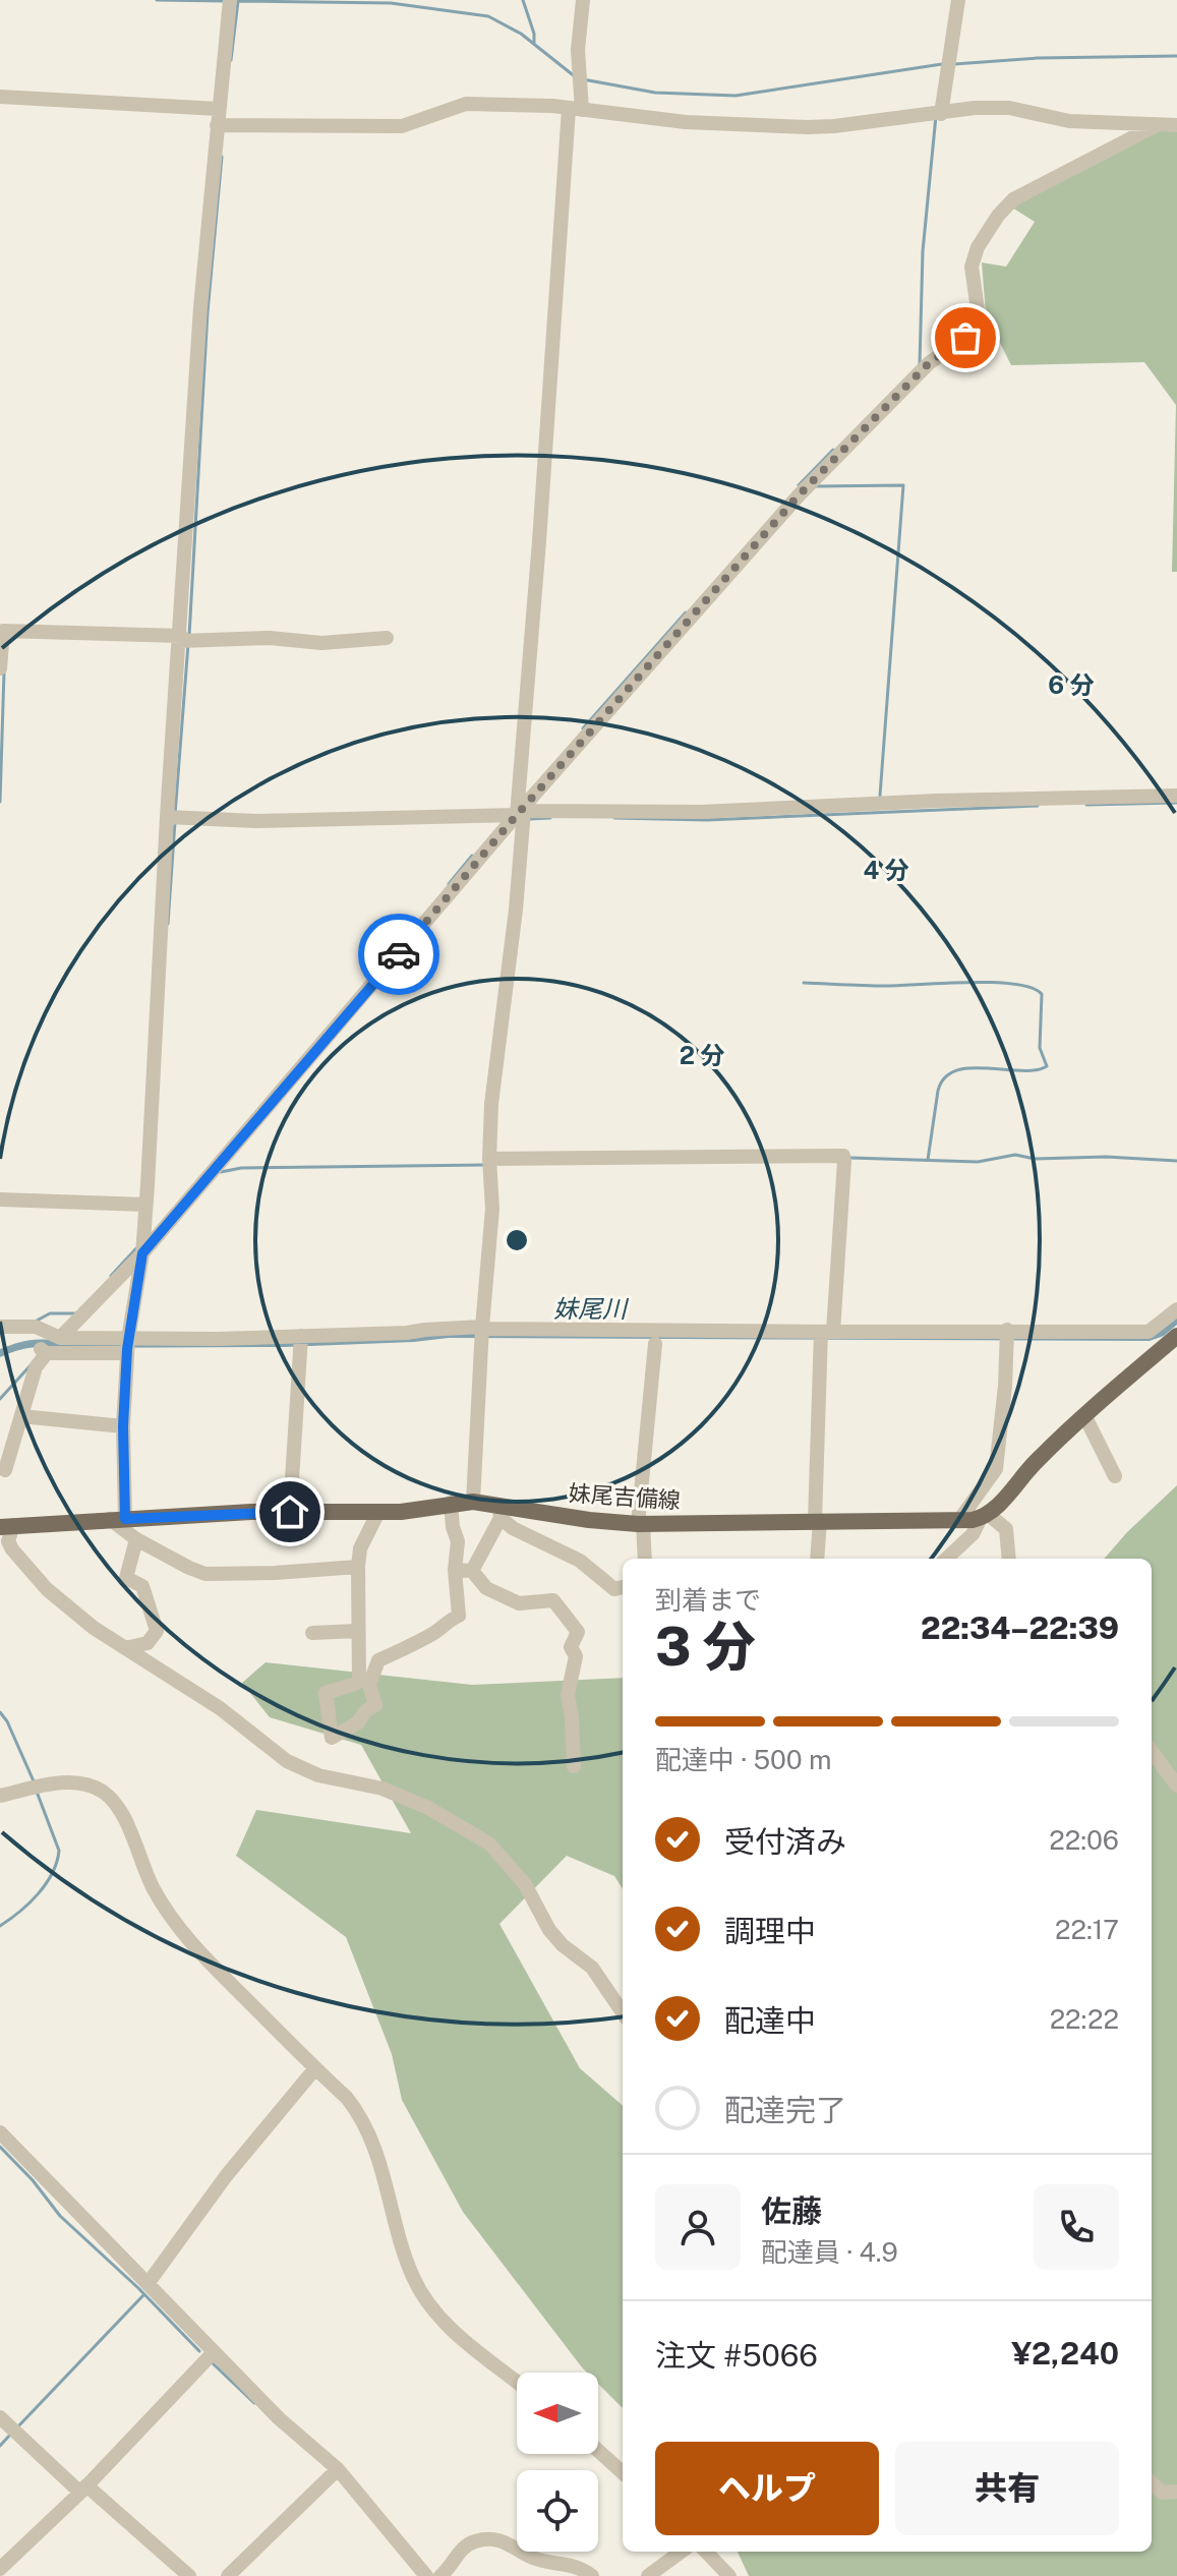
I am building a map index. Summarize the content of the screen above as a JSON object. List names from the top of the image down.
{
  "streets": {
    "main road": ["妹尾吉備線"]
  },
  "water": ["妹尾川"],
  "north": "left",
  "page": {
    "heading": ["3 分", "到着まで", "22:34–22:39"],
    "panel": [
      "佐藤",
      "配達員 · 4.9",
      "注文 #5066",
      "¥2,240"
    ],
    "bar": "配達中 · 500 m",
    "list": [
      ["受付済み", "22:06"],
      ["調理中", "22:17"],
      ["配達中", "22:22"],
      "配達完了"
    ],
    "buttons": ["ヘルプ", "共有"]
  },
  "rings": ["6 分", "4 分", "2 分"]
}
